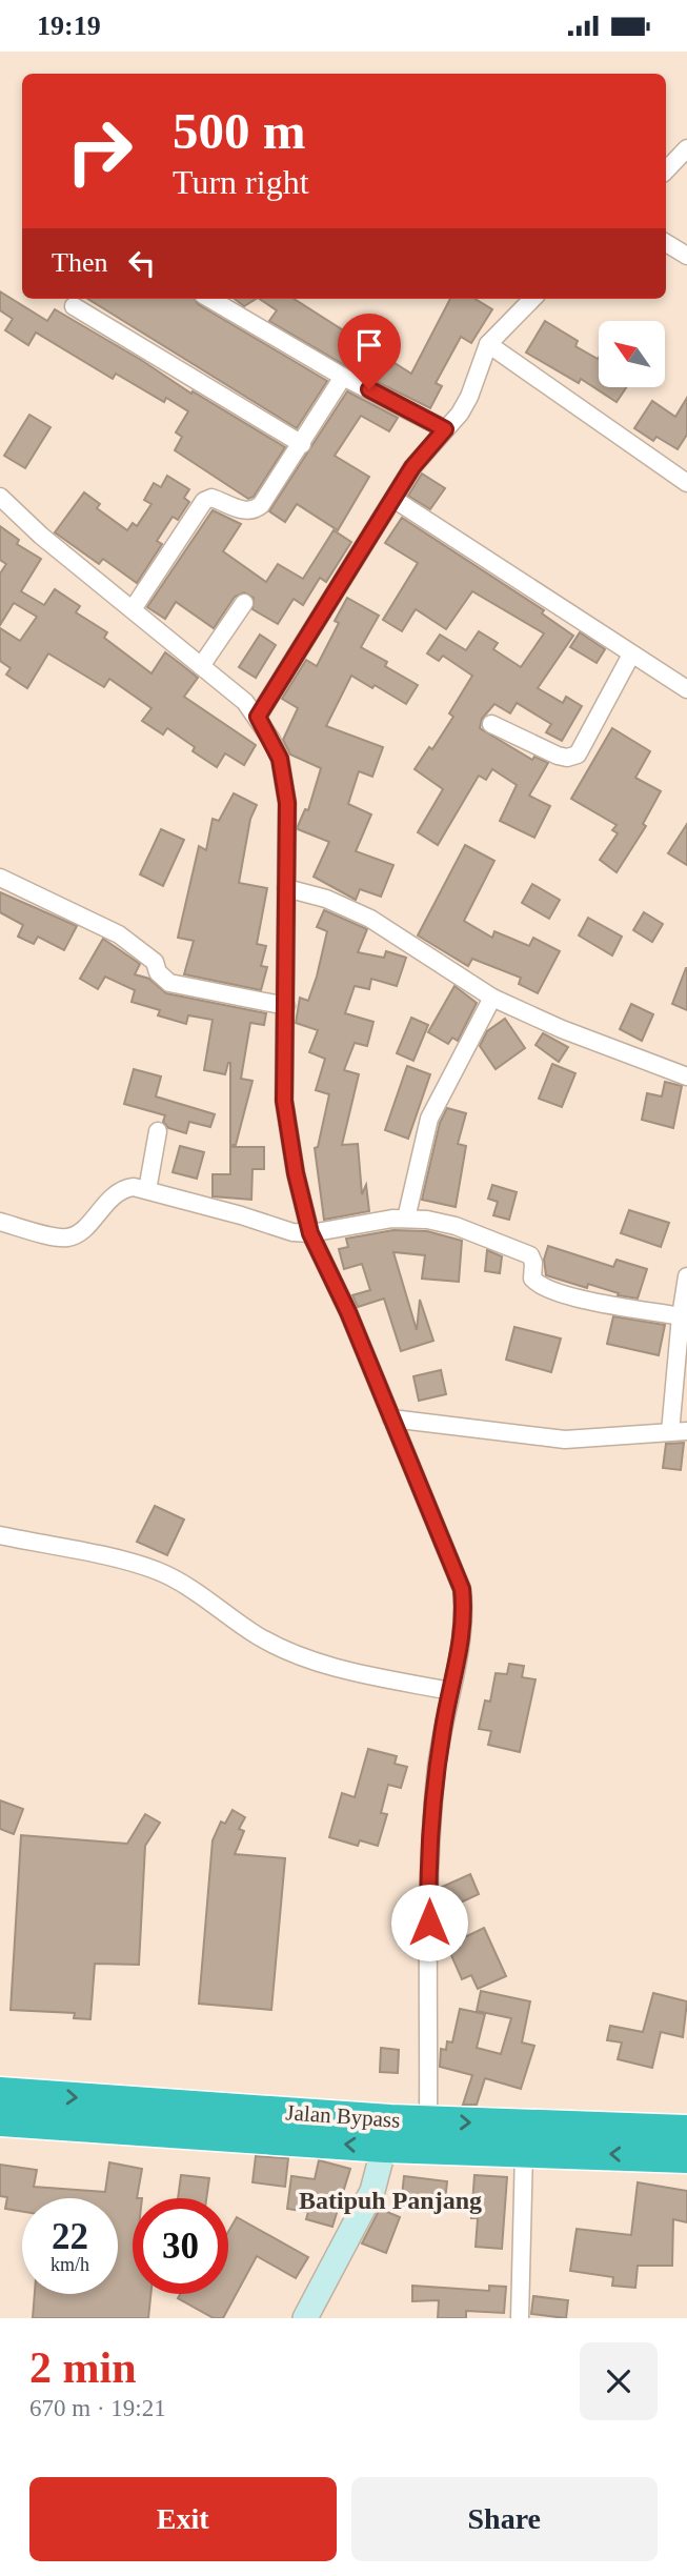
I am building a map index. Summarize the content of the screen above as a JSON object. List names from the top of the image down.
{
  "streets": {
    "highway": ["Jalan Bypass"]
  },
  "districts": ["Batipuh Panjang"],
  "north": "top left",
  "page": {
    "status": "19:19",
    "turn": ["500 m", "Turn right"],
    "then": "Then",
    "speed": "22 km/h",
    "limit": "30",
    "heading": ["2 min", "670 m · 19:21"],
    "buttons": ["Exit", "Share"]
  }
}
